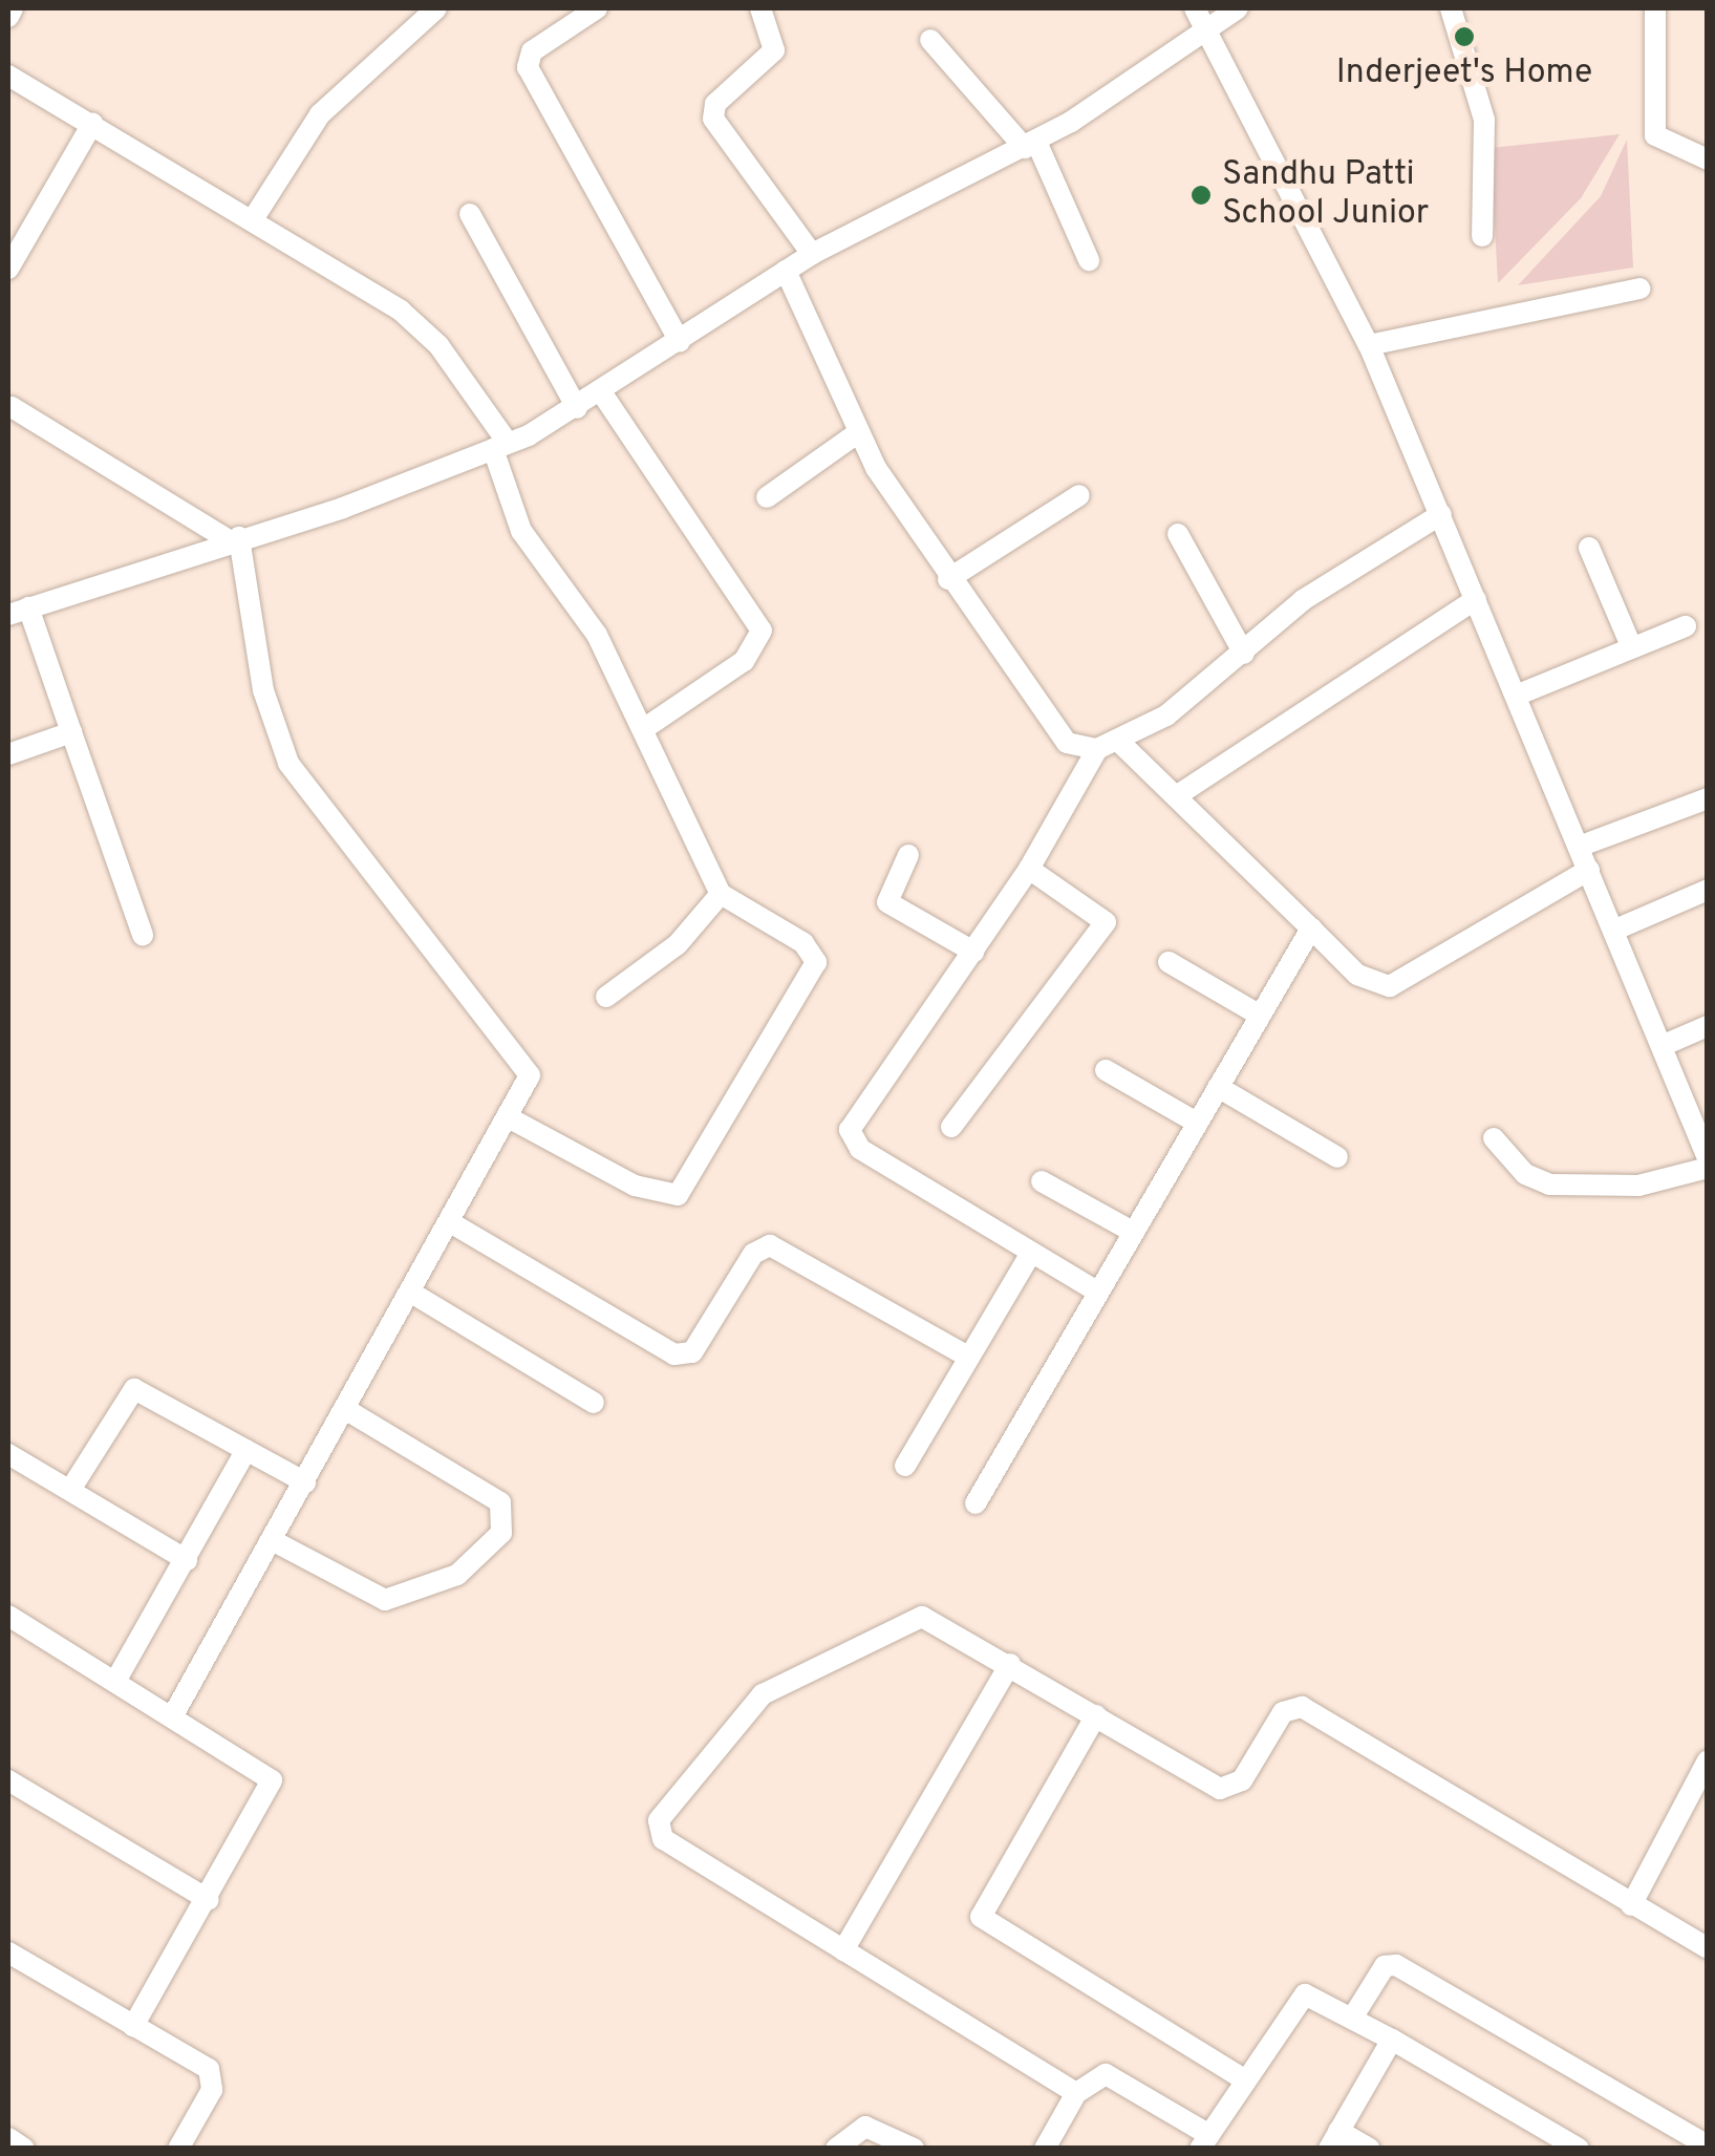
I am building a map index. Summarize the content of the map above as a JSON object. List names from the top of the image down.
{
  "places": ["Inderjeet's Home", "Sandhu Patti School Junior"]
}
